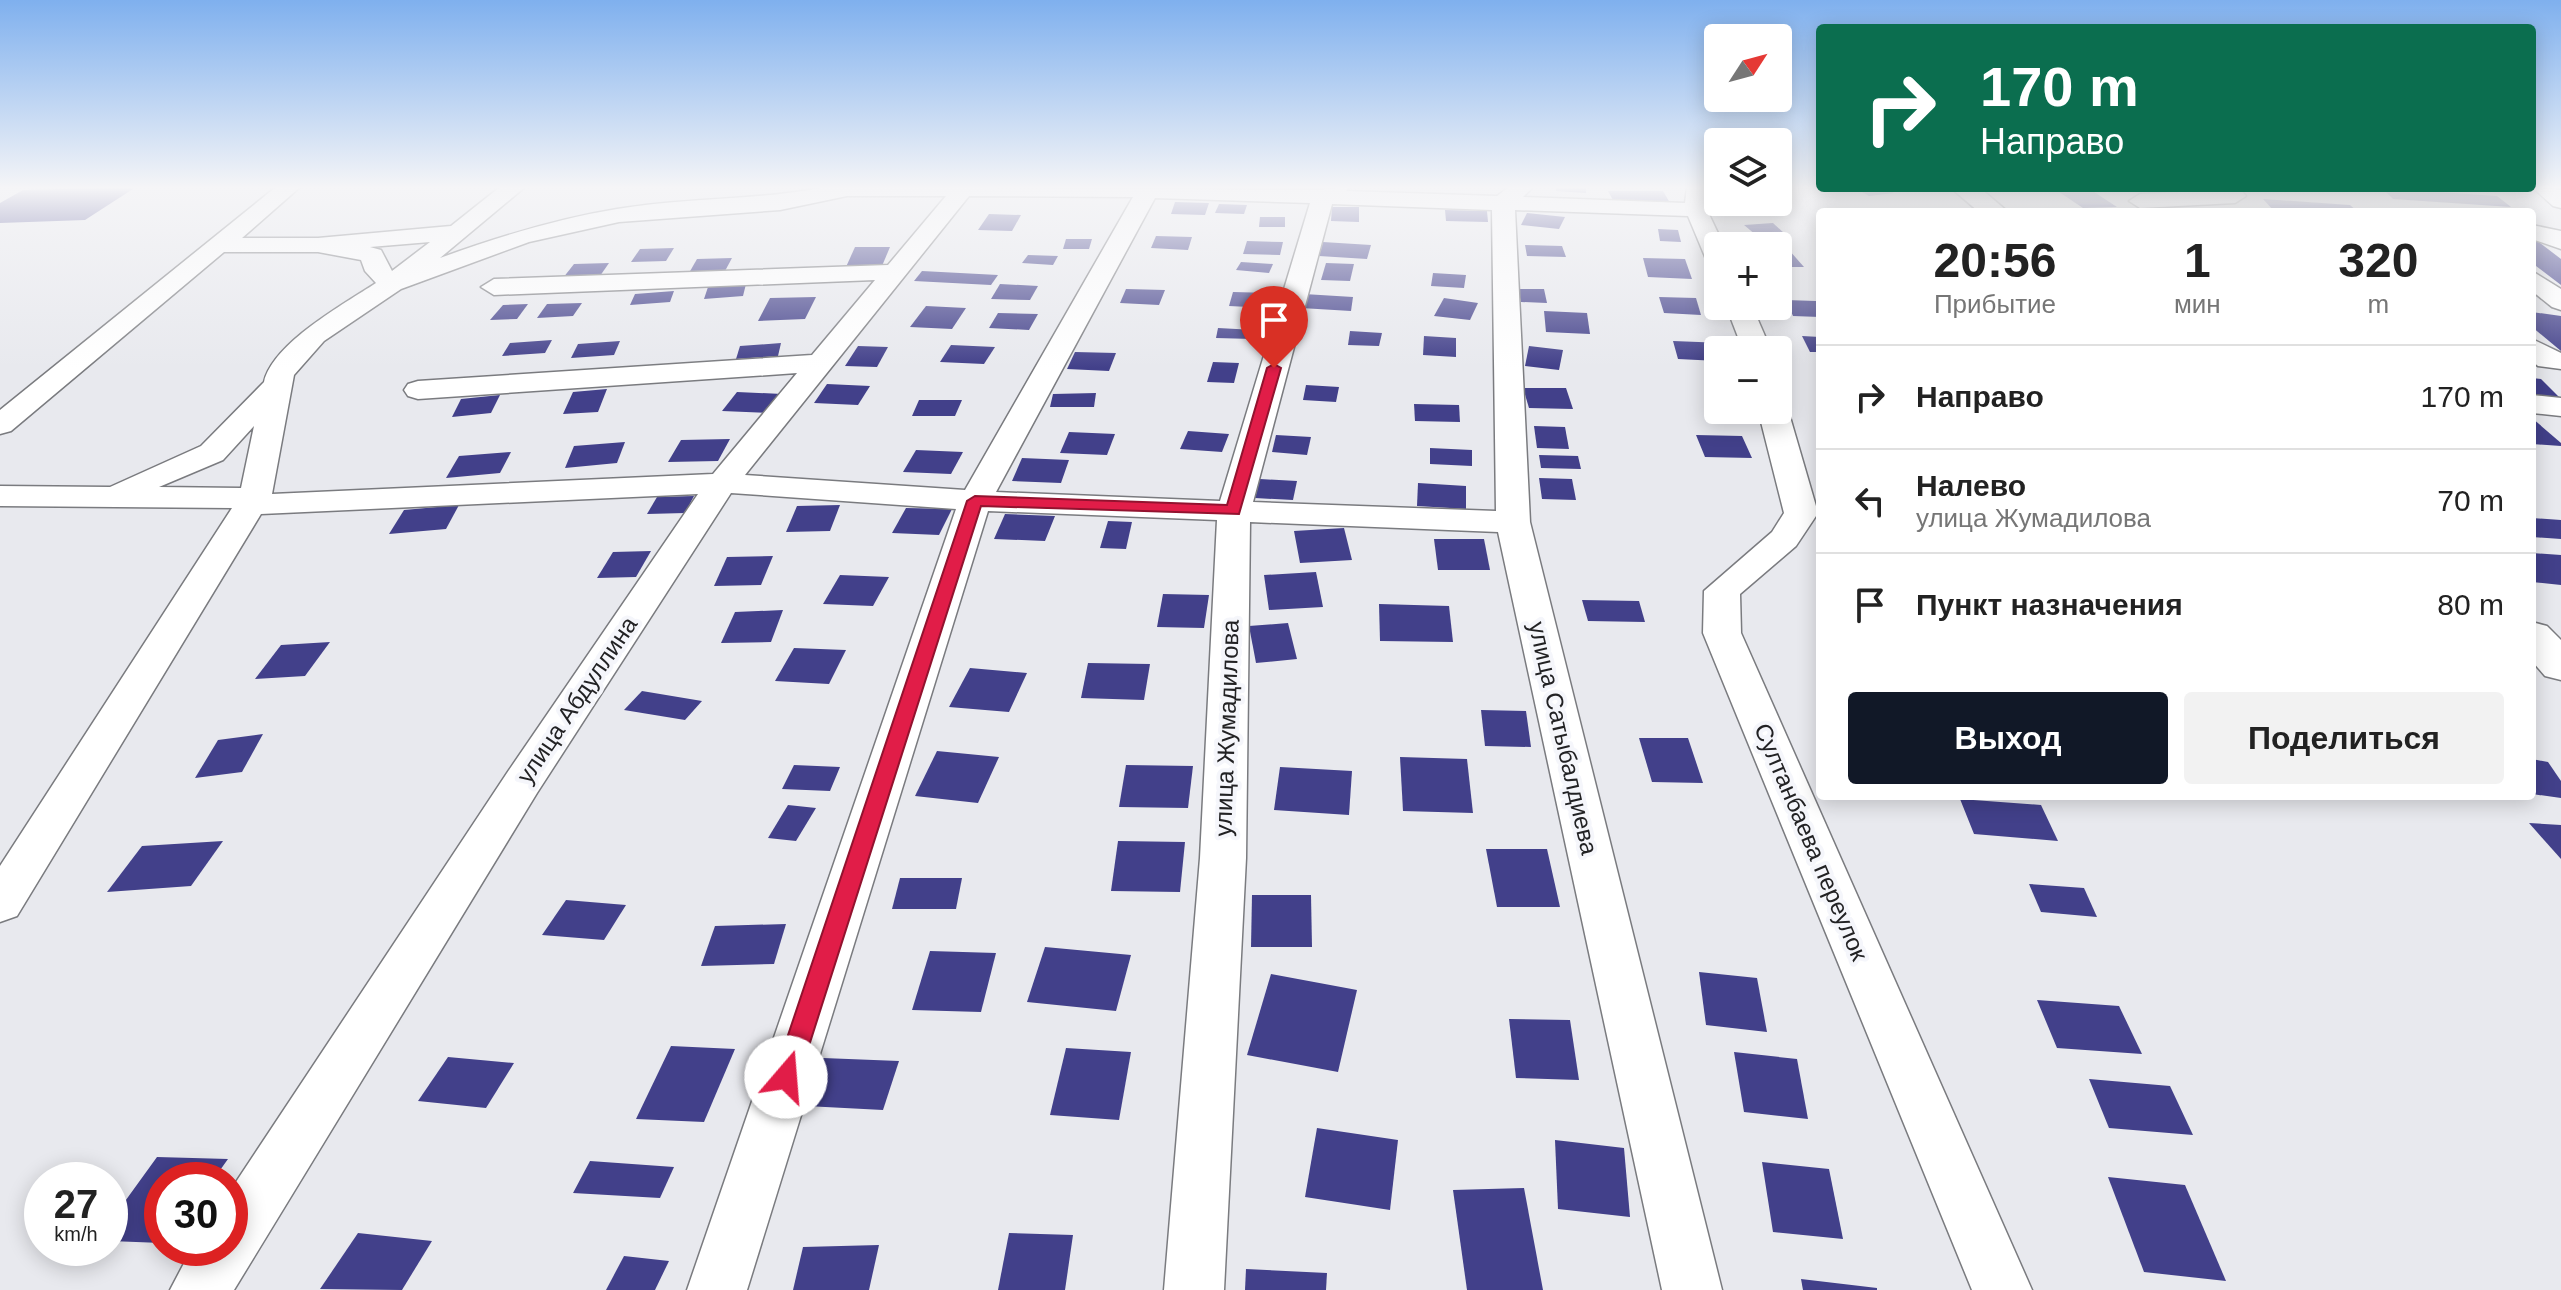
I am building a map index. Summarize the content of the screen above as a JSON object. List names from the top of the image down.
{
  "streets": {
    "street": [
      "улица Абдуллина",
      "улица Жумадилова",
      "улица Сатыбалдиева",
      "Султанбаева переулок"
    ]
  },
  "north": "top right",
  "page": {
    "map_buttons": ["+", "−"],
    "turn": ["170 m", "Направо"],
    "eta": [
      "20:56",
      "Прибытие",
      "1",
      "мин",
      "320",
      "m"
    ],
    "list": [
      {
        "name": "Направо",
        "value": "170 m"
      },
      {
        "name": "Налево",
        "note": "улица Жумадилова",
        "value": "70 m"
      },
      {
        "name": "Пункт назначения",
        "value": "80 m"
      }
    ],
    "buttons": ["Выход", "Поделиться"],
    "speed": "27 km/h",
    "limit": "30"
  }
}
